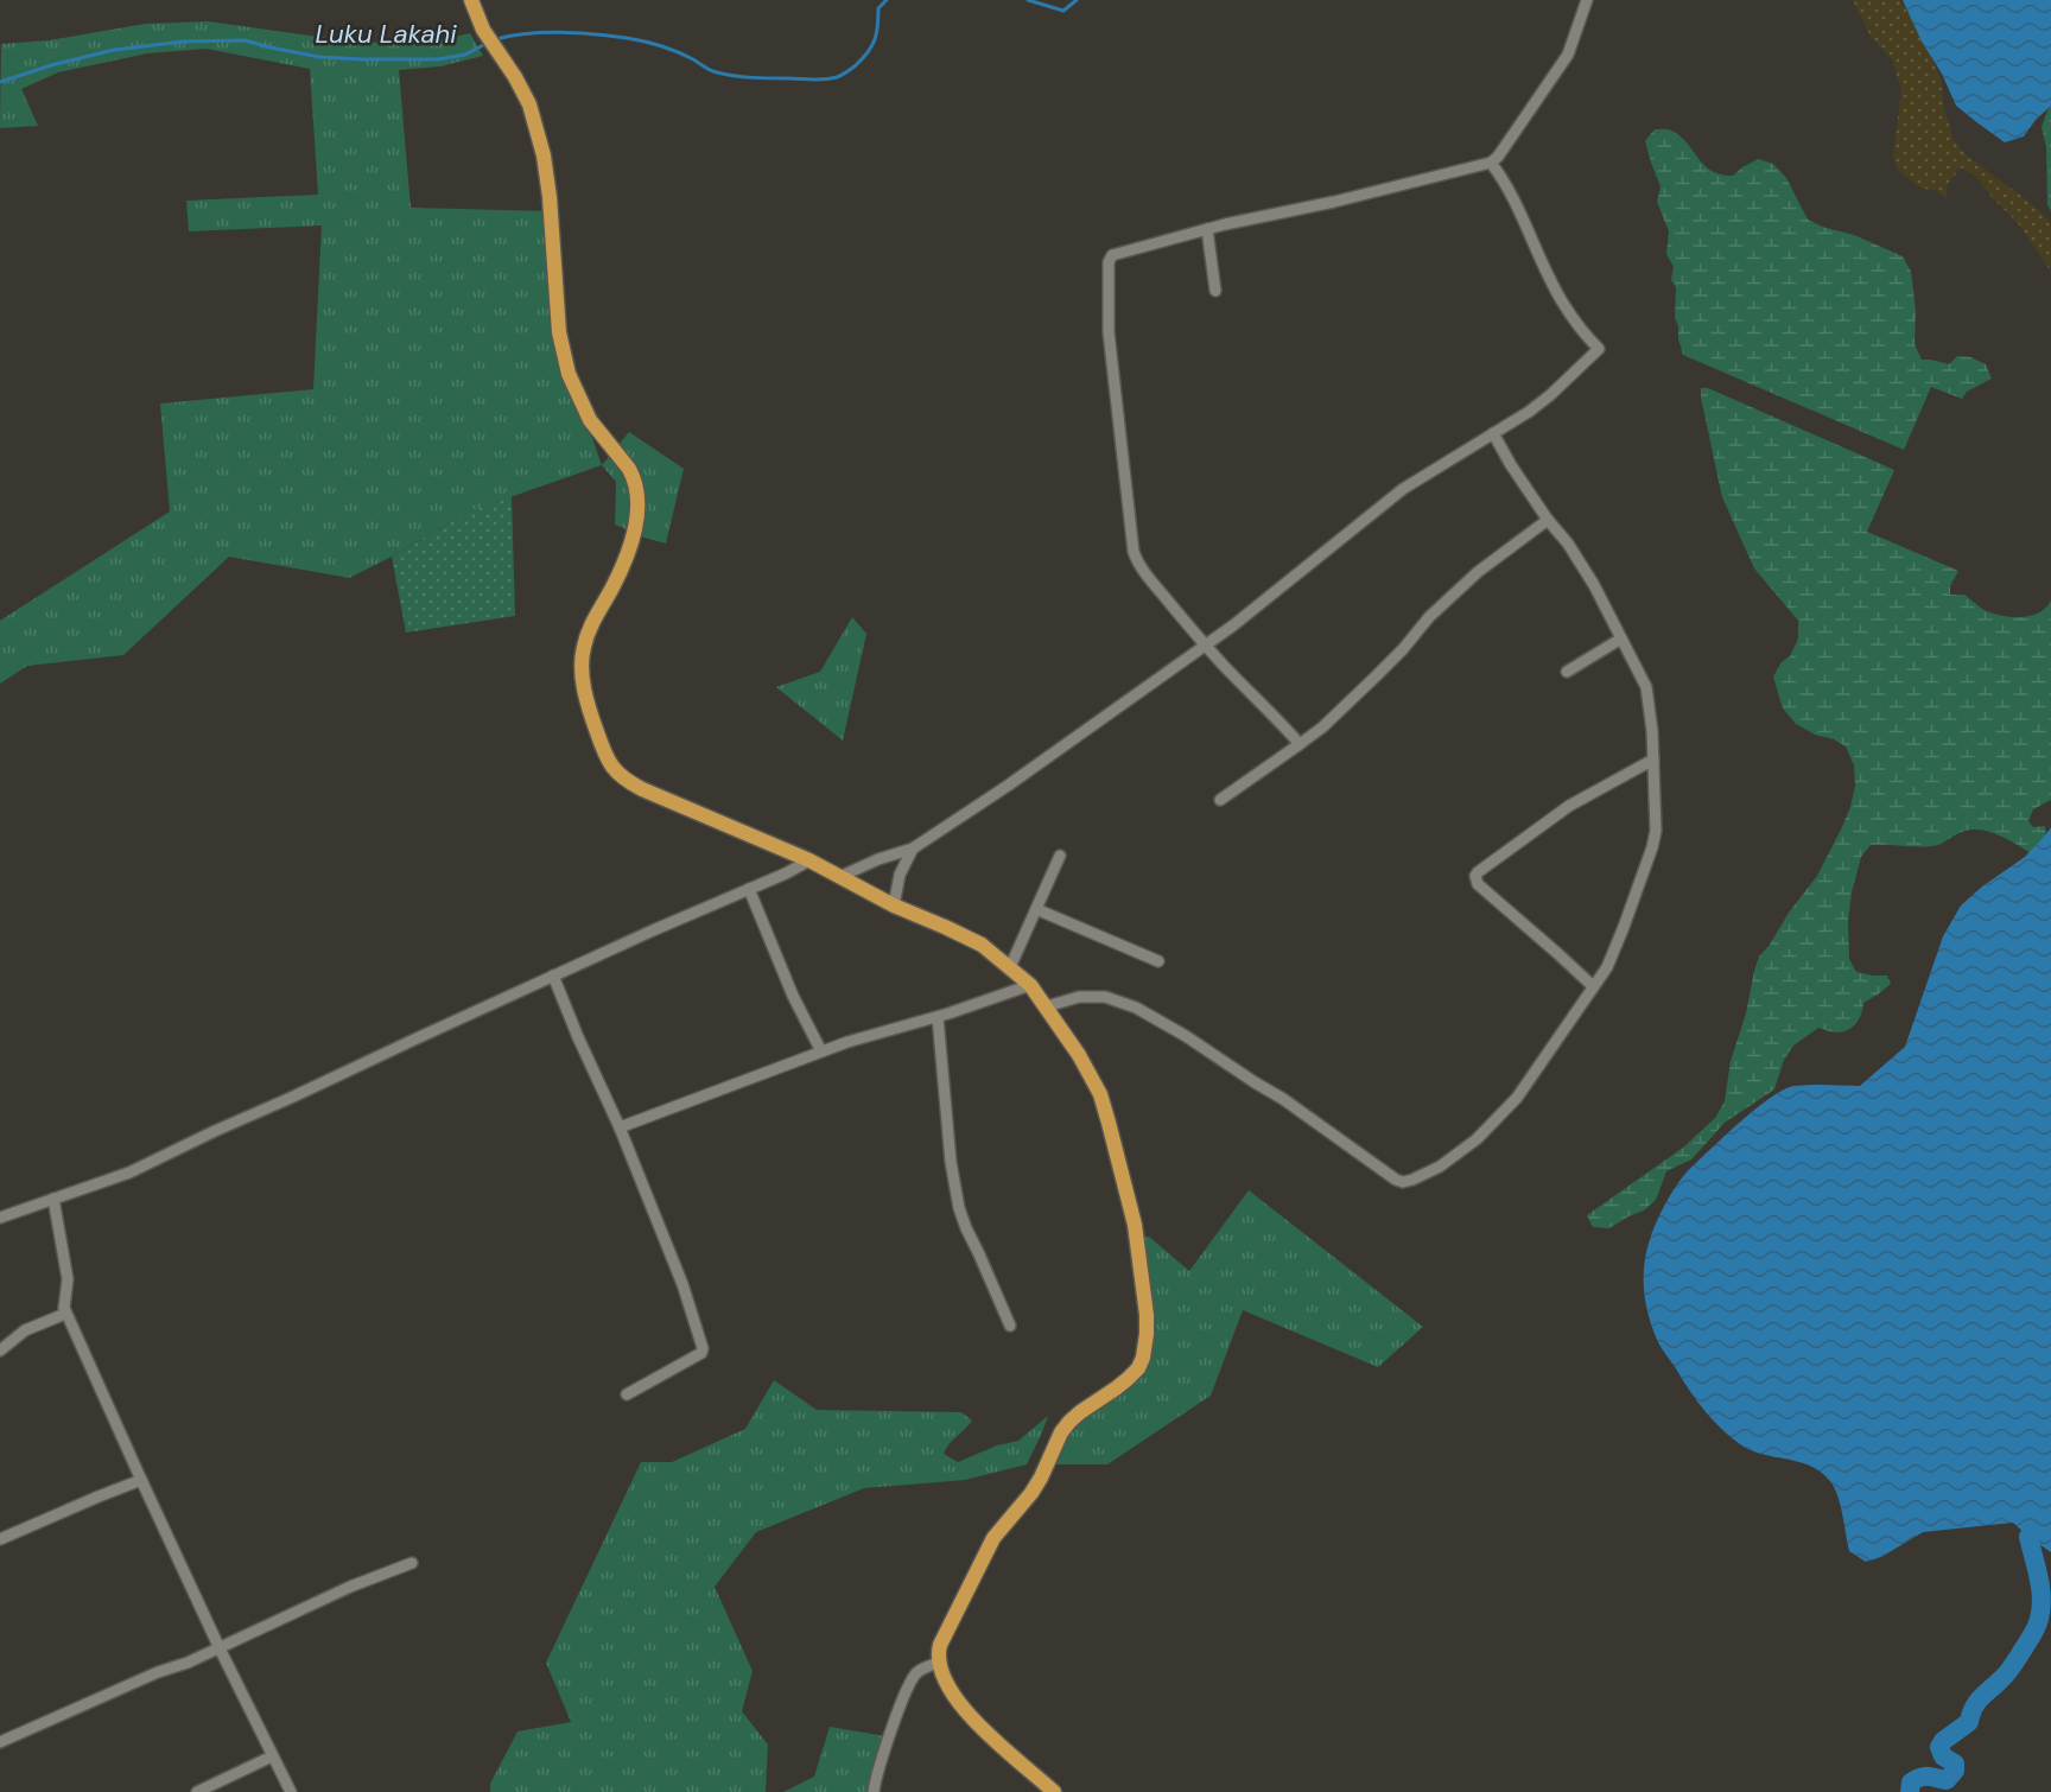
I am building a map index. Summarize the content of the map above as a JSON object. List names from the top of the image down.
{
  "water": ["Luku Lakahi"]
}
